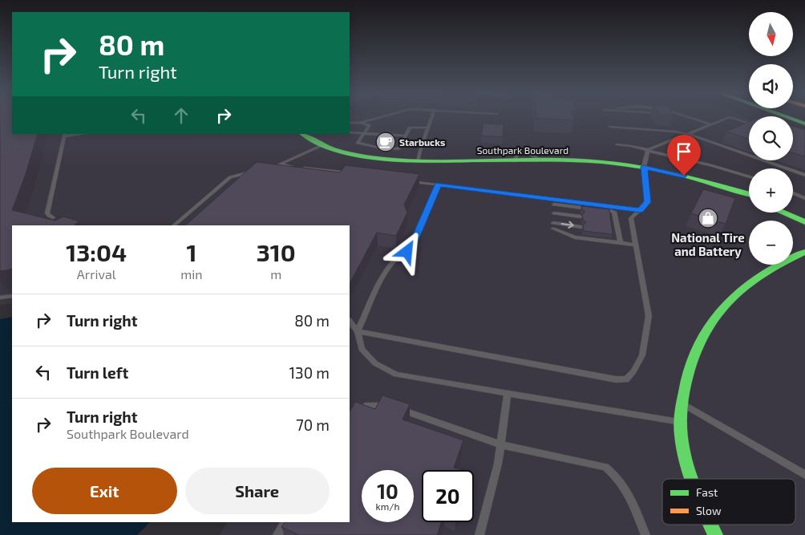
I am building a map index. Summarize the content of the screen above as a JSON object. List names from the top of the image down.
{
  "streets": {
    "main road": ["Southpark Boulevard"]
  },
  "places": {
    "cafe": ["Starbucks"],
    "shop": ["National Tire and Battery"]
  },
  "legend": ["Fast", "Slow"],
  "north": "bottom",
  "page": {
    "map_buttons": ["+", "−"],
    "turn": ["80 m", "Turn right"],
    "eta": [
      "13:04",
      "Arrival",
      "1",
      "min",
      "310",
      "m"
    ],
    "list": [
      {
        "name": "Turn right",
        "value": "80 m"
      },
      {
        "name": "Turn left",
        "value": "130 m"
      },
      {
        "name": "Turn right",
        "note": "Southpark Boulevard",
        "value": "70 m"
      }
    ],
    "buttons": ["Exit", "Share"],
    "speed": "10 km/h",
    "limit": "20"
  }
}
